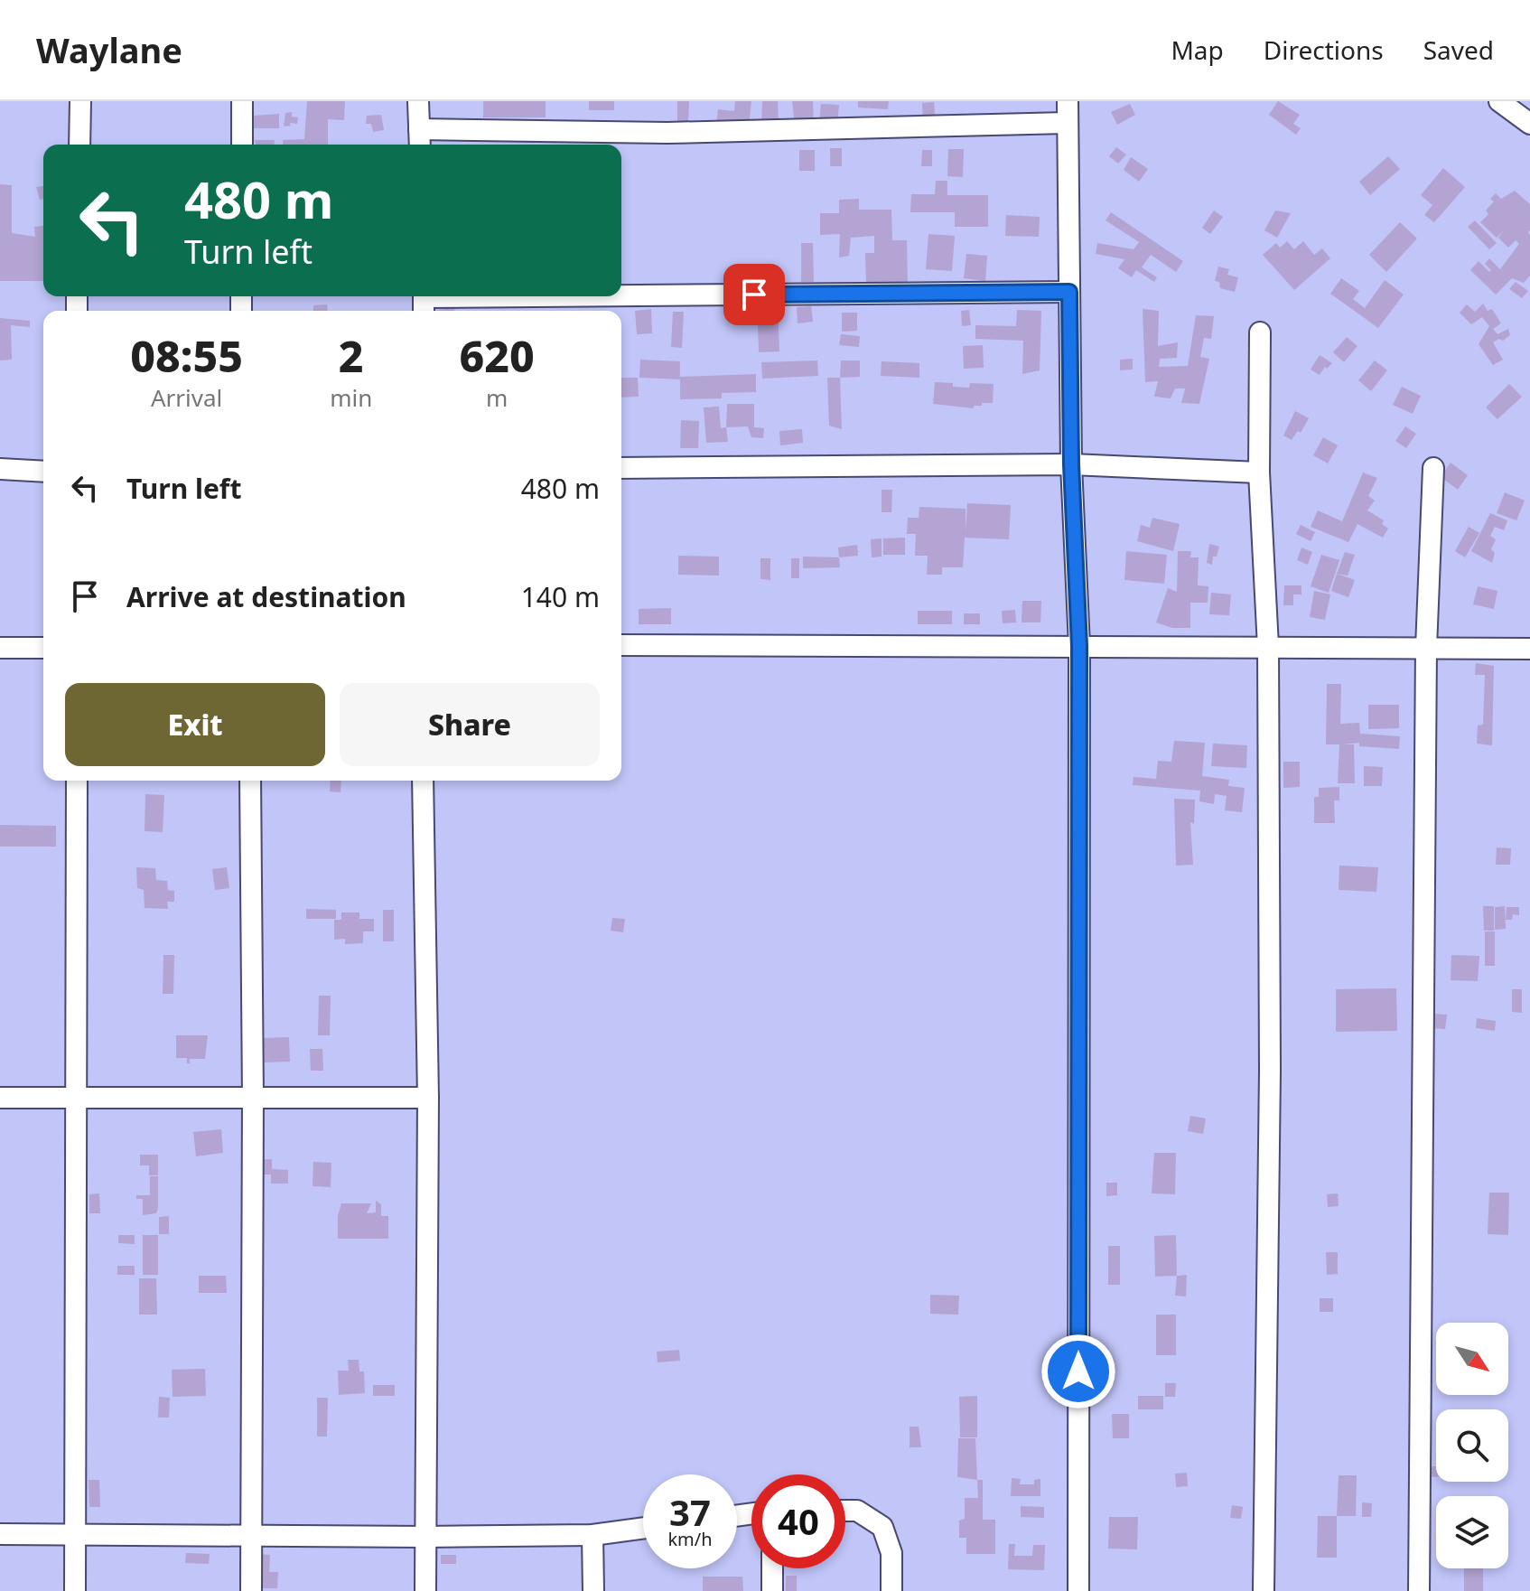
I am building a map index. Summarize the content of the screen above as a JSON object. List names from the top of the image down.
{
  "north": "bottom right",
  "page": {
    "header": "Waylane",
    "nav": ["Map", "Directions", "Saved"],
    "turn": ["480 m", "Turn left"],
    "eta": [
      "08:55",
      "Arrival",
      "2",
      "min",
      "620",
      "m"
    ],
    "list": [
      {
        "name": "Turn left",
        "value": "480 m"
      },
      {
        "name": "Arrive at destination",
        "value": "140 m"
      }
    ],
    "buttons": ["Exit", "Share"],
    "speed": "37 km/h",
    "limit": "40"
  }
}
